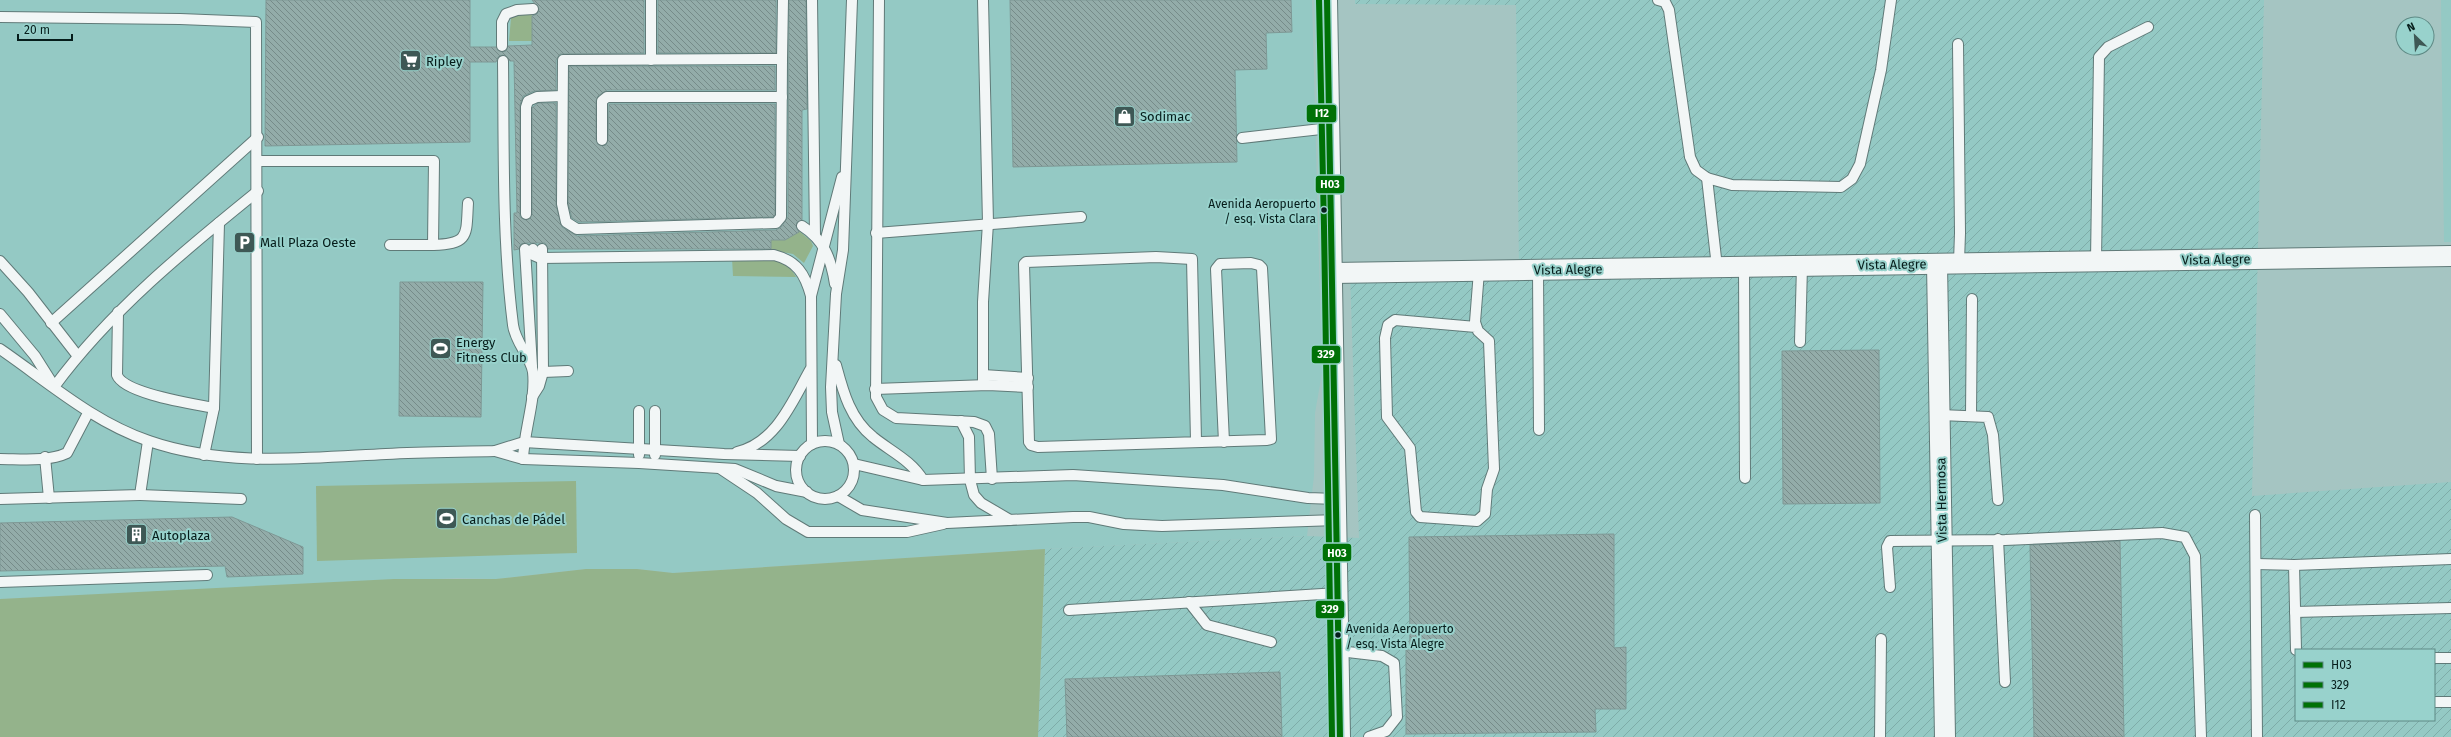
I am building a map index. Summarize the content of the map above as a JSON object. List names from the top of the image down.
{
  "streets": {
    "street": ["Vista Alegre", "Vista Hermosa"]
  },
  "crossings": [
    ["Vista Alegre", "Vista Hermosa"]
  ],
  "places": {
    "supermarket": ["Ripley"],
    "shop": ["Sodimac"],
    "other": ["Avenida Aeropuerto / esq. Vista Clara", "Avenida Aeropuerto / esq. Vista Alegre"],
    "parking": ["Mall Plaza Oeste"],
    "sports": ["Energy Fitness Club", "Canchas de Pádel"],
    "building": ["Autoplaza"]
  },
  "lines": ["transit line H03", "transit line I12", "transit line 329"],
  "legend": ["H03", "329", "I12"],
  "scale_bar": "20 m",
  "north": "top left"
}
